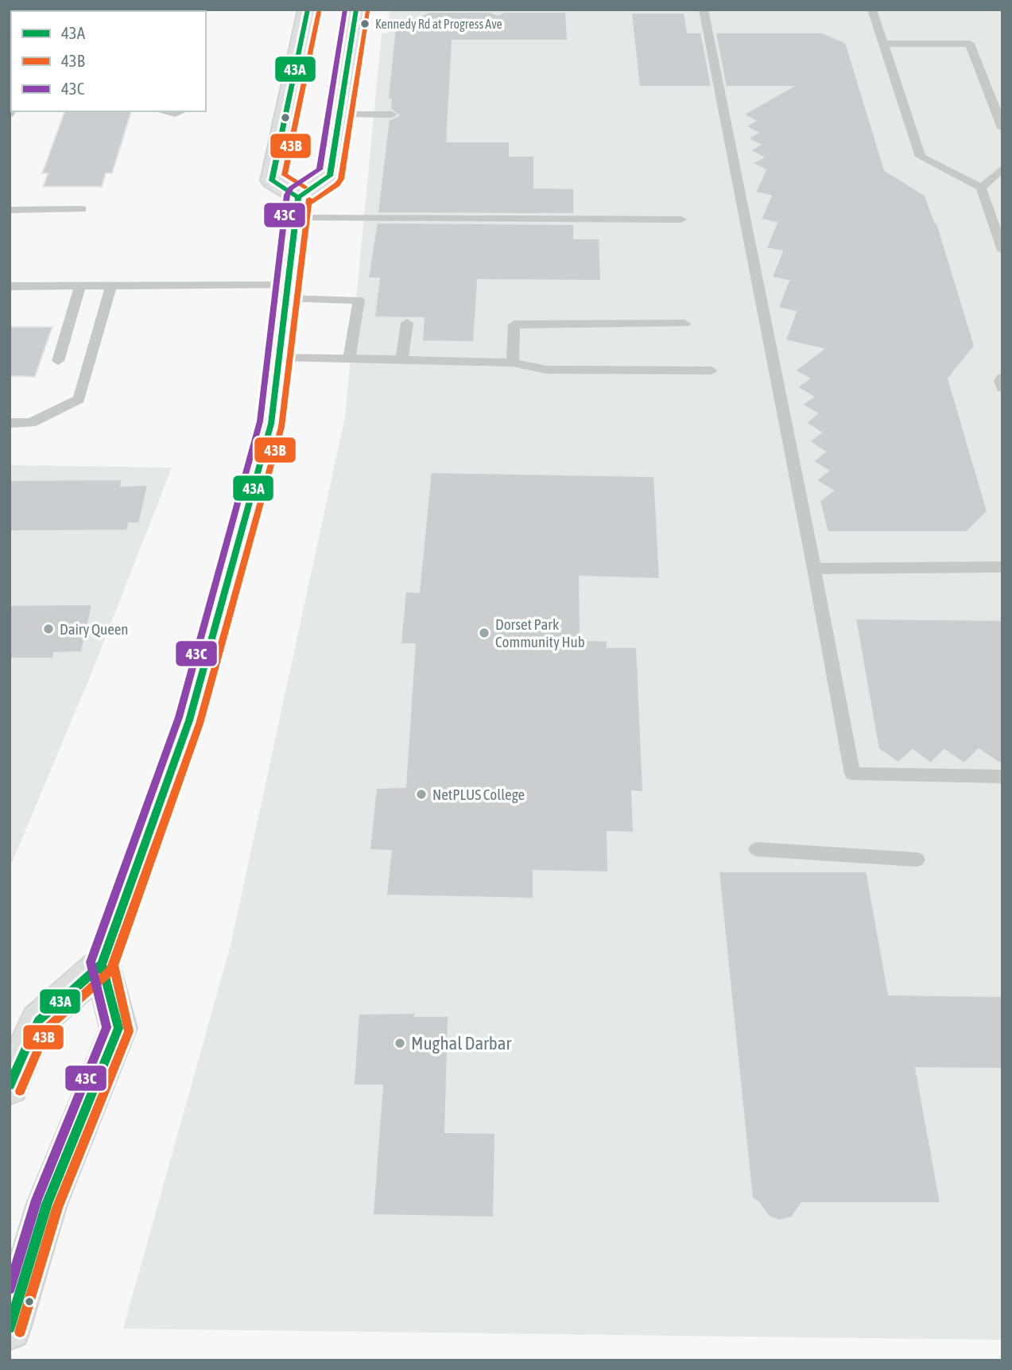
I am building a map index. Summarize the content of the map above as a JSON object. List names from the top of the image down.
{
  "places": [
    "Kennedy Rd at Progress Ave",
    "Dairy Queen",
    "Dorset Park Community Hub",
    "NetPLUS College",
    "Mughal Darbar"
  ],
  "lines": ["transit line 43A", "transit line 43C", "transit line 43B"],
  "legend": ["43A", "43B", "43C"]
}
